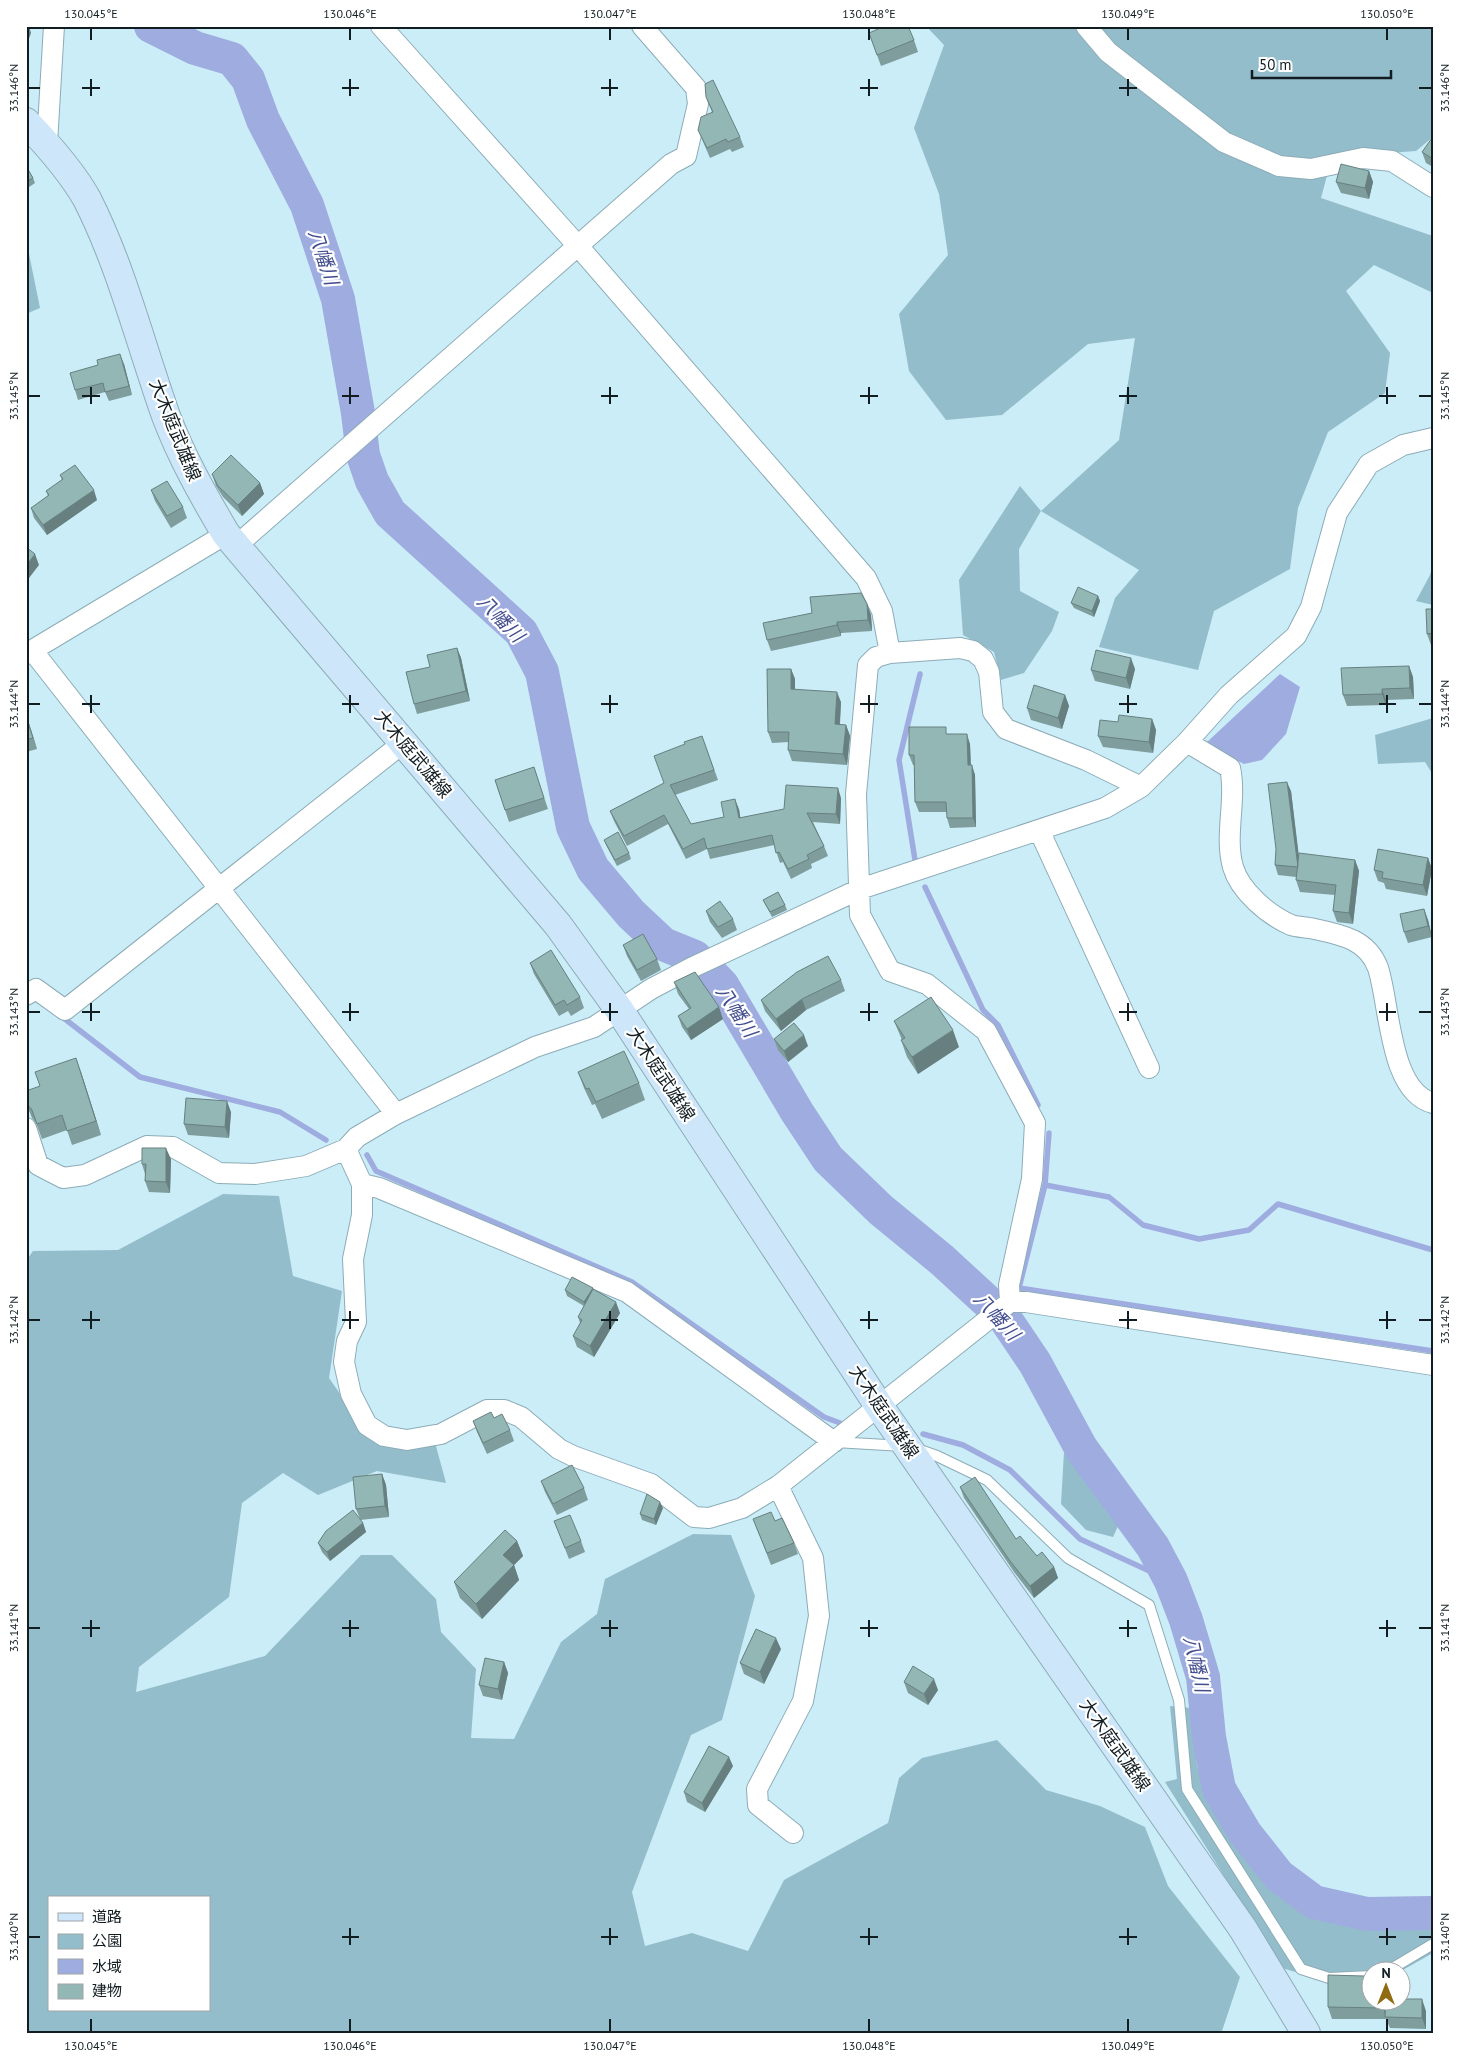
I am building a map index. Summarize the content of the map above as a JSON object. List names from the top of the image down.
{
  "streets": {
    "main road": ["大木庭武雄線"]
  },
  "water": ["八幡川"],
  "legend": [
    "道路",
    "公園",
    "水域",
    "建物"
  ],
  "scale_bar": "50 m",
  "north": "top",
  "coordinates": [
    "130.045°E",
    "130.046°E",
    "130.047°E",
    "130.048°E",
    "130.049°E",
    "130.050°E",
    "33.146°N",
    "33.145°N",
    "33.144°N",
    "33.143°N",
    "33.142°N",
    "33.141°N",
    "33.140°N"
  ]
}
